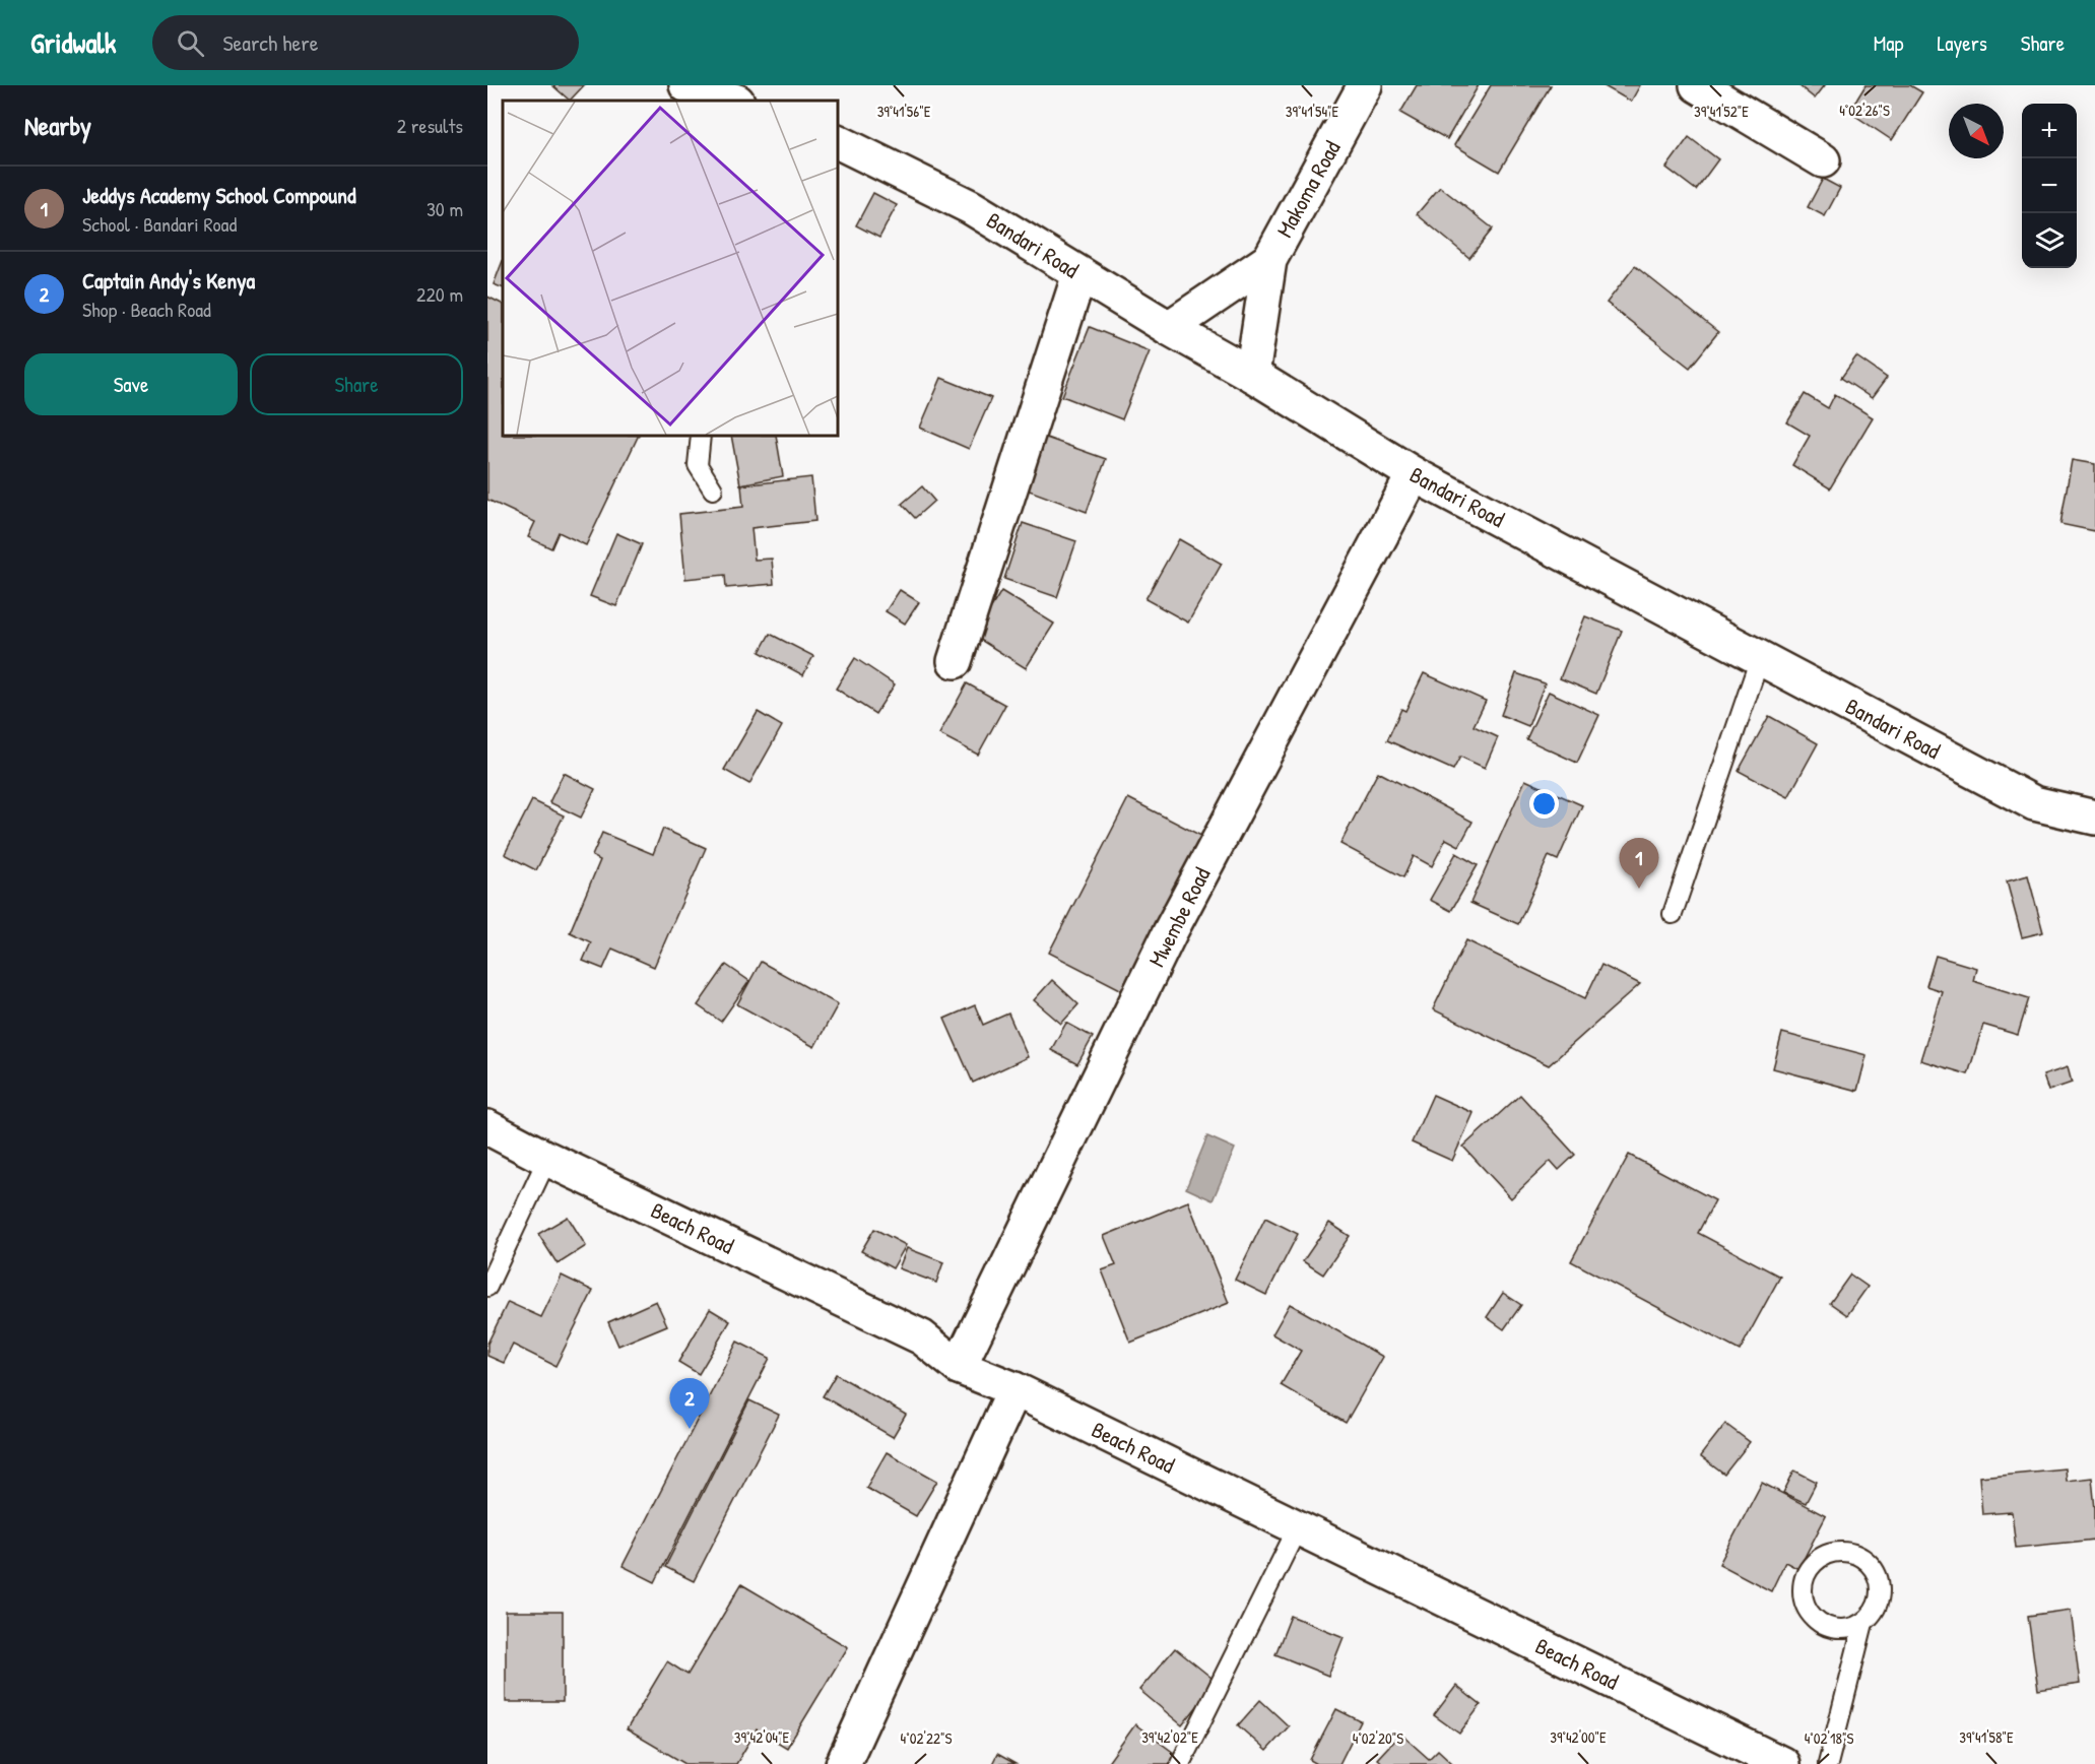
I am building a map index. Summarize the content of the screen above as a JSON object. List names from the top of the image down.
{
  "streets": {
    "street": [
      "Makoma Road",
      "Bandari Road",
      "Mwembe Road",
      "Beach Road"
    ]
  },
  "crossings": [
    ["Makoma Road", "Bandari Road"],
    ["Bandari Road", "Mwembe Road"],
    ["Mwembe Road", "Beach Road"]
  ],
  "north": "bottom right",
  "page": {
    "header": "Gridwalk",
    "search": "Search here",
    "nav": ["Map", "Layers", "Share"],
    "heading": ["Nearby", "2 results"],
    "map_buttons": ["+", "−"],
    "list": [
      {
        "mark": "1",
        "name": "Jeddys Academy School Compound",
        "note": "School · Bandari Road",
        "value": "30 m"
      },
      {
        "mark": "2",
        "name": "Captain Andy's Kenya",
        "note": "Shop · Beach Road",
        "value": "220 m"
      }
    ],
    "buttons": ["Save", "Share"],
    "pins": ["1", "2"]
  },
  "coordinates": [
    "4°02'26\"S",
    "39°41'56\"E",
    "39°41'54\"E",
    "39°41'52\"E",
    "39°42'04\"E",
    "39°42'02\"E",
    "39°42'00\"E",
    "39°41'58\"E",
    "4°02'22\"S",
    "4°02'20\"S",
    "4°02'18\"S"
  ]
}
